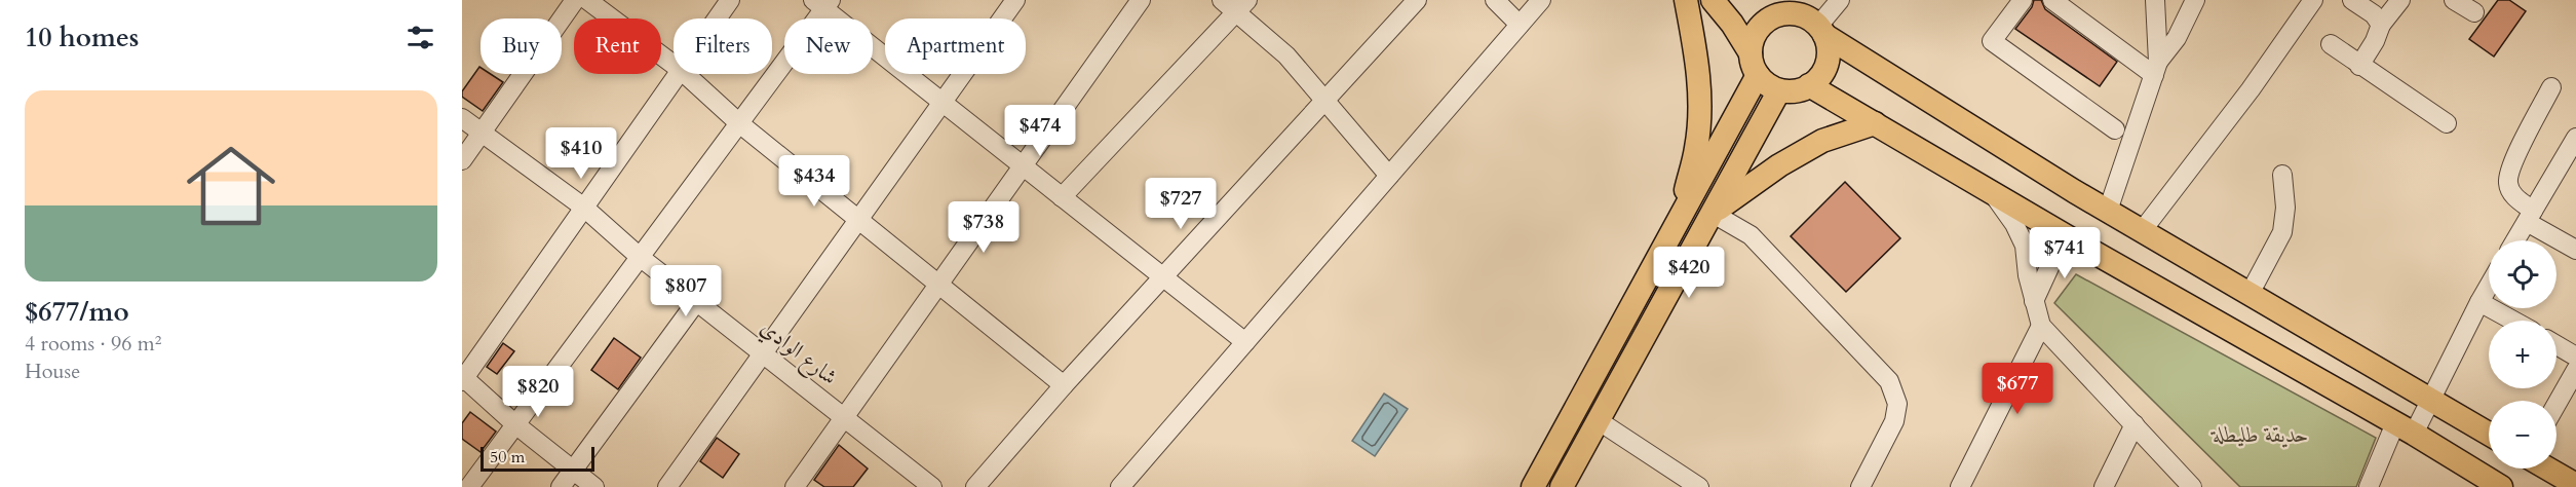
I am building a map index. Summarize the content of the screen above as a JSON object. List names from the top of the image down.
{
  "streets": {
    "street": ["شارع الوادي"]
  },
  "parks": ["حديقة طليطلة"],
  "scale_bar": "50 m",
  "page": {
    "heading": "10 homes",
    "chip": [
      "Buy",
      "Rent",
      "Filters",
      "New",
      "Apartment"
    ],
    "list": [
      {
        "name": "$677/mo",
        "note": "4 rooms · 96 m² · House"
      }
    ],
    "price": [
      "$474",
      "$410",
      "$434",
      "$727",
      "$738",
      "$741",
      "$420",
      "$807",
      "$677",
      "$820"
    ],
    "map_buttons": ["+", "−"],
    "scale": "50 m"
  }
}
